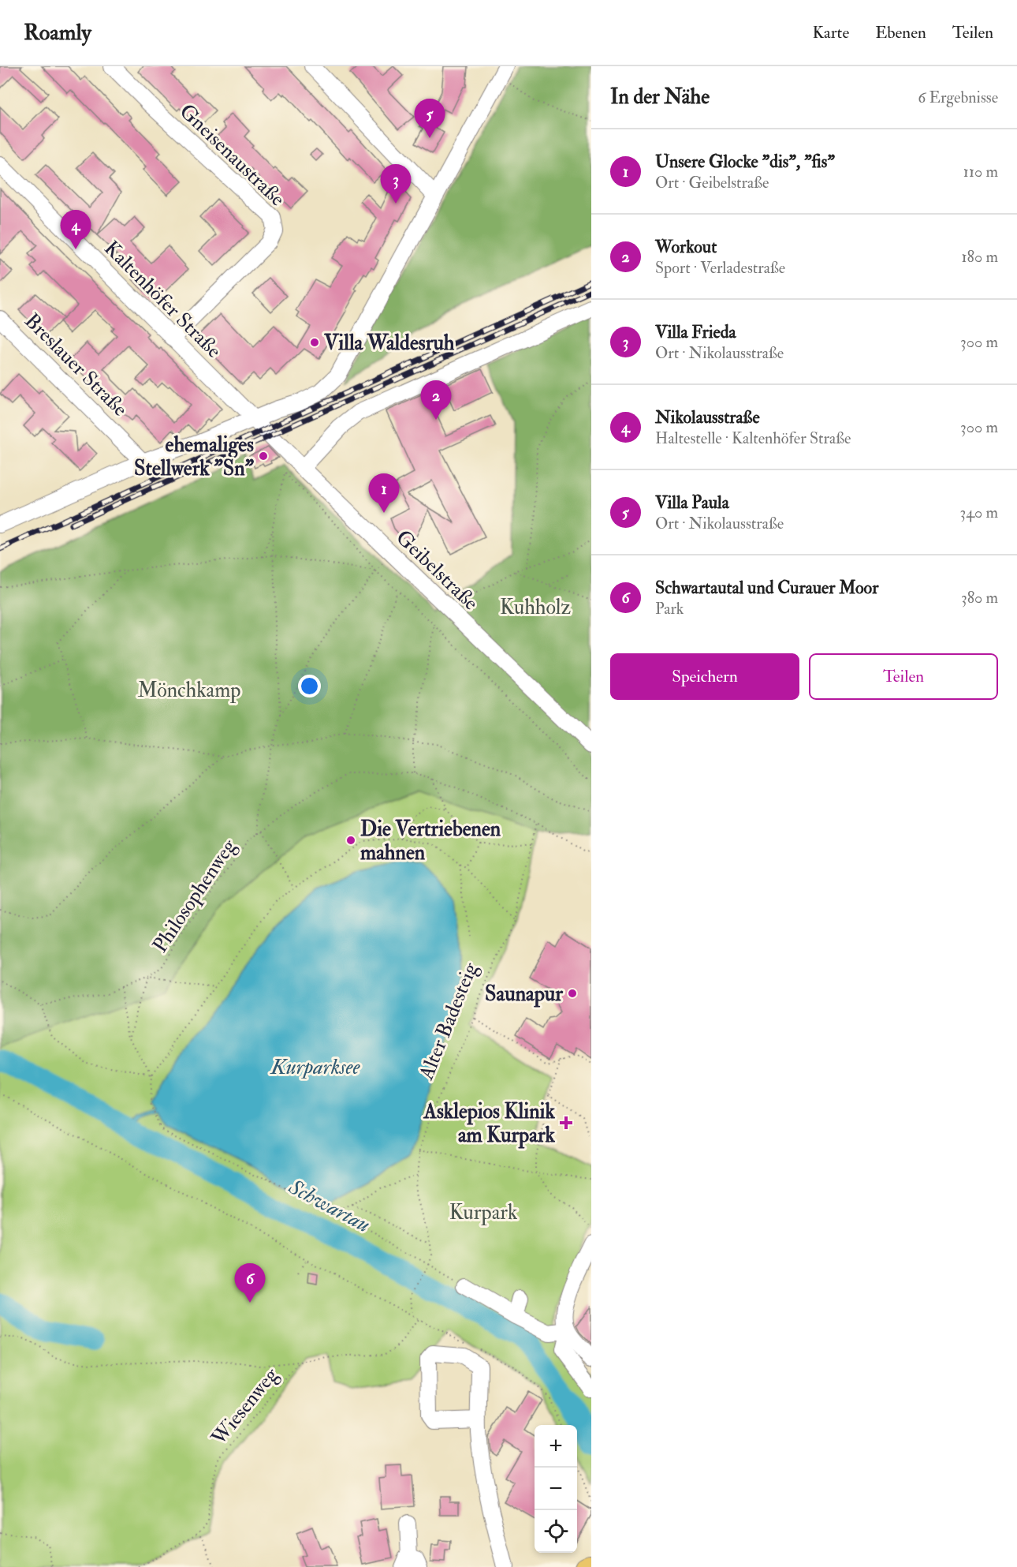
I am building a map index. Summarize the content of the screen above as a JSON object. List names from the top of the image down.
{
  "streets": {
    "street": [
      "Gneisenaustraße",
      "Kaltenhöfer Straße",
      "Breslauer Straße",
      "Geibelstraße"
    ],
    "path": ["Philosophenweg", "Alter Badesteig", "Wiesenweg"]
  },
  "crossings": [
    ["Gneisenaustraße", "Kaltenhöfer Straße"],
    ["Kaltenhöfer Straße", "Geibelstraße"],
    ["Philosophenweg", "Alter Badesteig"]
  ],
  "water": ["Kurparksee", "Schwartau"],
  "parks": ["Kuhholz", "Mönchkamp", "Kurpark"],
  "places": {
    "other": [
      "Villa Waldesruh",
      "ehemaliges Stellwerk \"Sn\"",
      "Die Vertriebenen mahnen",
      "Saunapur"
    ],
    "health": ["Asklepios Klinik am Kurpark"]
  },
  "page": {
    "header": "Roamly",
    "nav": ["Karte", "Ebenen", "Teilen"],
    "heading": ["In der Nähe", "6 Ergebnisse"],
    "pins": [
      "5",
      "3",
      "4",
      "2",
      "1",
      "6"
    ],
    "list": [
      {
        "mark": "1",
        "name": "Unsere Glocke \"dis\", \"fis\"",
        "note": "Ort · Geibelstraße",
        "value": "110 m"
      },
      {
        "mark": "2",
        "name": "Workout",
        "note": "Sport · Verladestraße",
        "value": "180 m"
      },
      {
        "mark": "3",
        "name": "Villa Frieda",
        "note": "Ort · Nikolausstraße",
        "value": "300 m"
      },
      {
        "mark": "4",
        "name": "Nikolausstraße",
        "note": "Haltestelle · Kaltenhöfer Straße",
        "value": "300 m"
      },
      {
        "mark": "5",
        "name": "Villa Paula",
        "note": "Ort · Nikolausstraße",
        "value": "340 m"
      },
      {
        "mark": "6",
        "name": "Schwartautal und Curauer Moor",
        "note": "Park",
        "value": "380 m"
      }
    ],
    "buttons": ["Speichern", "Teilen"],
    "map_buttons": ["+", "−"]
  }
}
